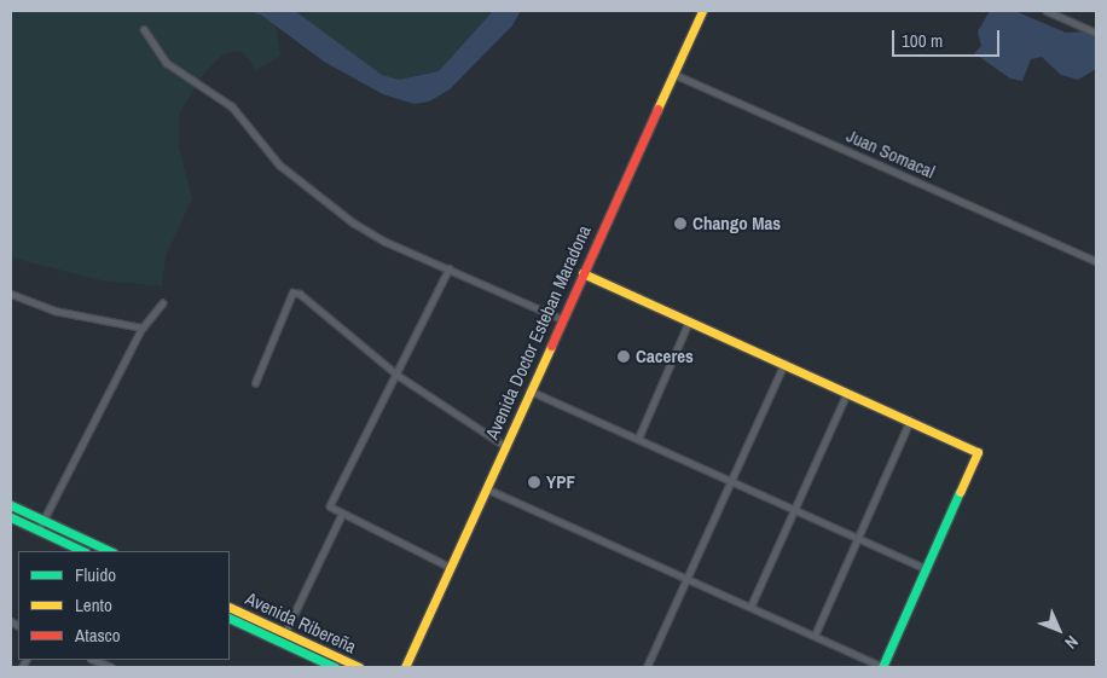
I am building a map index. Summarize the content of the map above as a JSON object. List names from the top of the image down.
{
  "streets": {
    "main road": ["Avenida Doctor Esteban Maradona", "Avenida Ribereña"],
    "street": ["Juan Somacal"]
  },
  "crossings": [
    ["Juan Somacal", "Avenida Doctor Esteban Maradona"]
  ],
  "places": ["Chango Mas", "Caceres", "YPF"],
  "legend": ["Fluido", "Lento", "Atasco"],
  "scale_bar": "100 m",
  "north": "bottom right"
}
